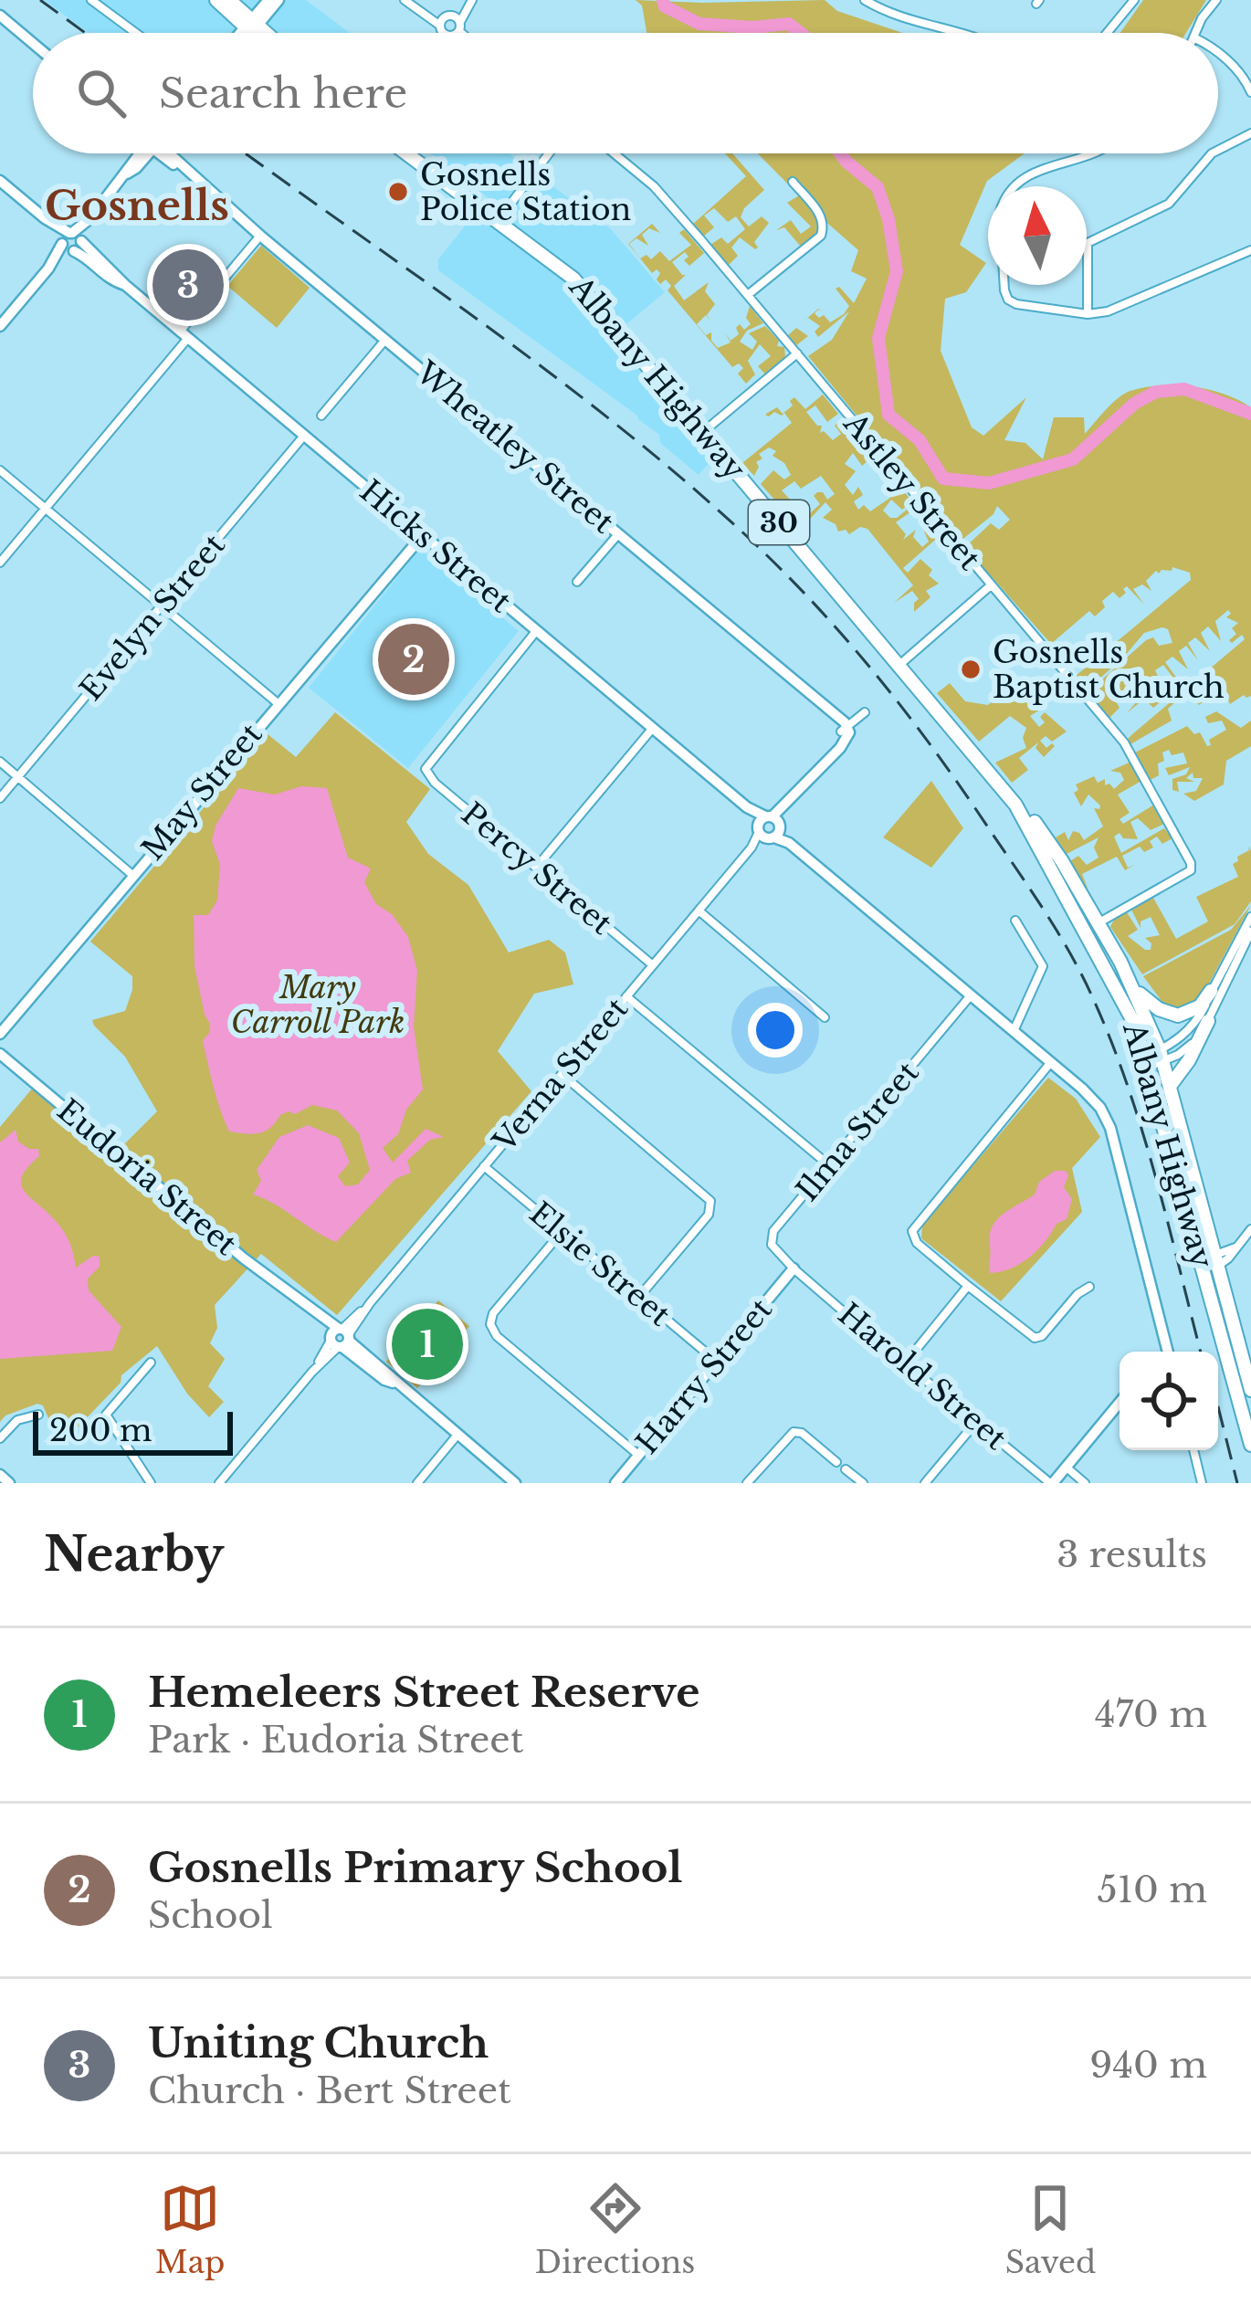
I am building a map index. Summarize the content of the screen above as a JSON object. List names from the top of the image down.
{
  "streets": {
    "highway": ["Albany Highway", "30"],
    "street": [
      "Wheatley Street",
      "Astley Street",
      "Hicks Street",
      "Evelyn Street",
      "May Street",
      "Percy Street",
      "Verna Street",
      "Ilma Street",
      "Eudoria Street",
      "Elsie Street",
      "Harry Street",
      "Harold Street"
    ]
  },
  "crossings": [
    ["Albany Highway", "Astley Street"],
    ["Wheatley Street", "Verna Street"],
    ["Hicks Street", "Evelyn Street"],
    ["Hicks Street", "May Street"],
    ["Hicks Street", "Percy Street"],
    ["Hicks Street", "Verna Street"],
    ["Percy Street", "Verna Street"],
    ["Verna Street", "Eudoria Street"],
    ["Verna Street", "Elsie Street"],
    ["Ilma Street", "Harry Street"],
    ["Ilma Street", "Harold Street"],
    ["Elsie Street", "Harry Street"],
    ["Harry Street", "Harold Street"]
  ],
  "districts": ["Gosnells"],
  "parks": ["Mary Carroll Park"],
  "places": ["Gosnells Police Station", "Gosnells Baptist Church"],
  "scale_bar": "200 m",
  "north": "top",
  "page": {
    "search": "Search here",
    "pins": ["3", "2", "1"],
    "scale": "200 m",
    "heading": ["Nearby", "3 results"],
    "list": [
      {
        "mark": "1",
        "name": "Hemeleers Street Reserve",
        "note": "Park · Eudoria Street",
        "value": "470 m"
      },
      {
        "mark": "2",
        "name": "Gosnells Primary School",
        "note": "School",
        "value": "510 m"
      },
      {
        "mark": "3",
        "name": "Uniting Church",
        "note": "Church · Bert Street",
        "value": "940 m"
      }
    ],
    "nav": ["Map", "Directions", "Saved"]
  }
}
